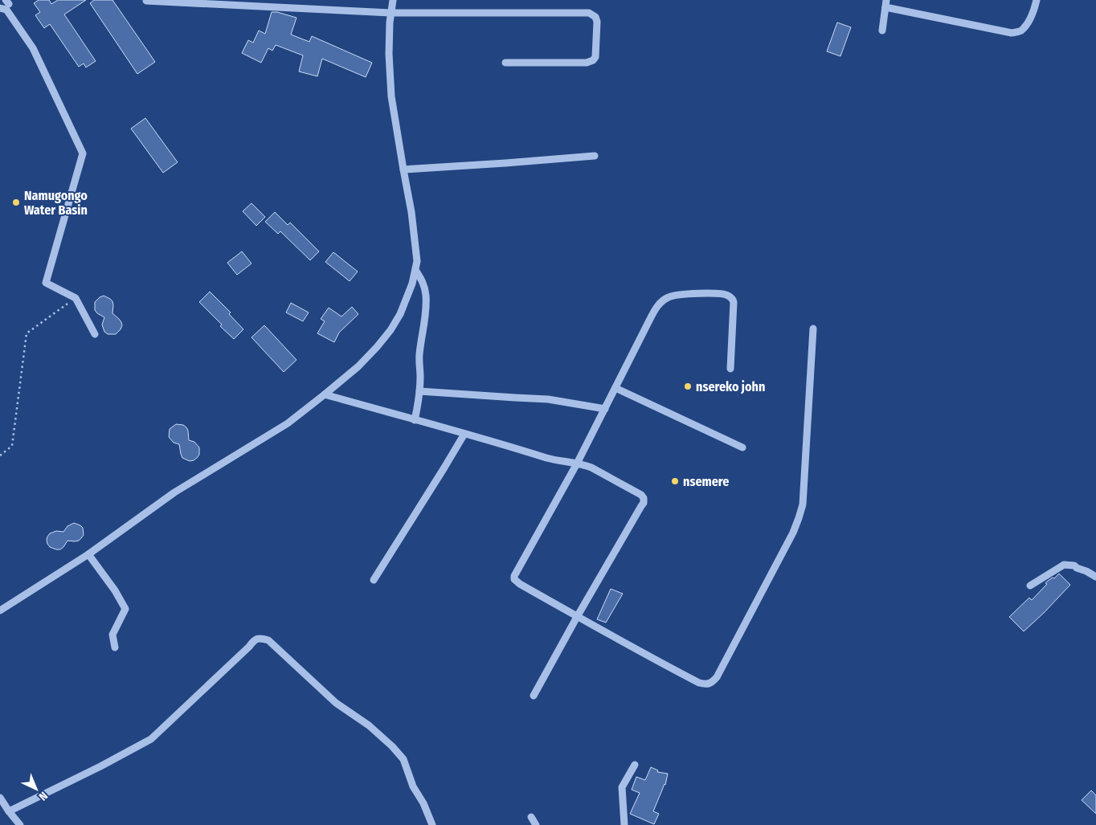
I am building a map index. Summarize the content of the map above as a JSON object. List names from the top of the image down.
{
  "places": ["Namugongo Water Basin", "nsereko john", "nsemere"],
  "north": "bottom right"
}
